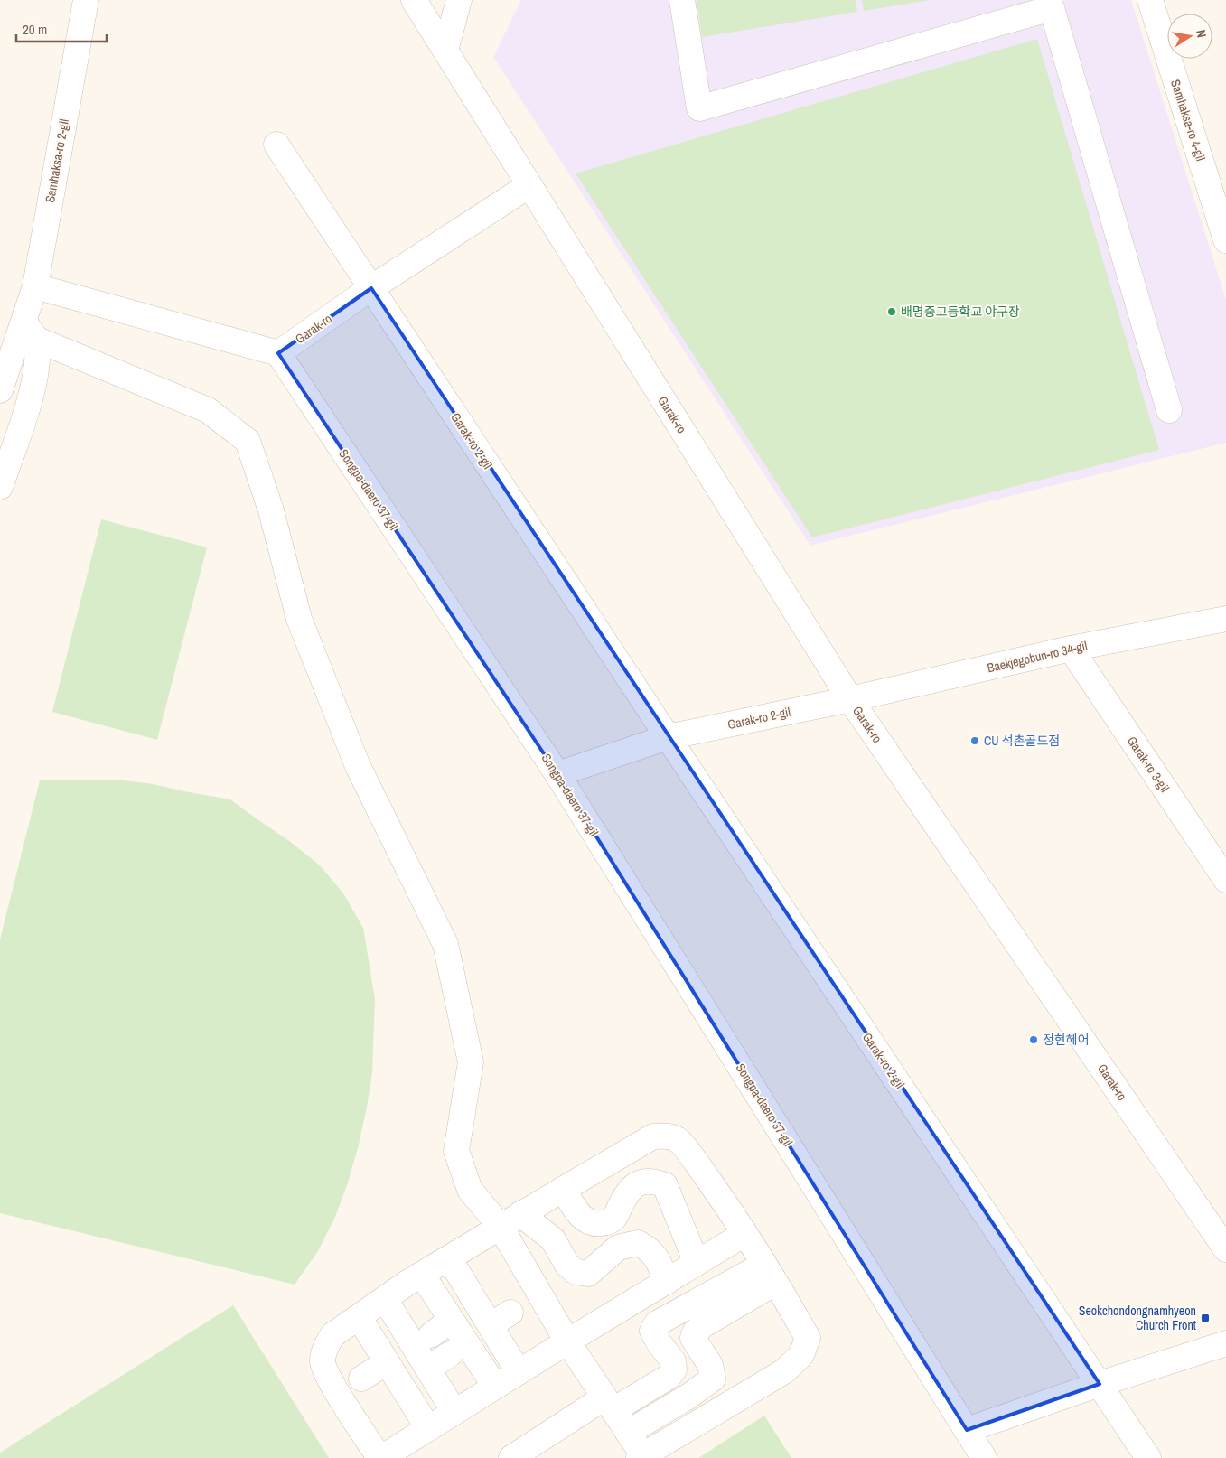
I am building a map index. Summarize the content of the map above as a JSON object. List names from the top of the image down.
{
  "streets": {
    "street": [
      "Samhaksa-ro 4-gil",
      "Samhaksa-ro 2-gil",
      "Garak-ro",
      "Garak-ro 2-gil",
      "Songpa-daero 37-gil",
      "Baekjegobun-ro 34-gil",
      "Garak-ro 3-gil"
    ]
  },
  "crossings": [
    ["Garak-ro", "Garak-ro 2-gil"],
    ["Garak-ro", "Songpa-daero 37-gil"],
    ["Garak-ro", "Baekjegobun-ro 34-gil"],
    ["Garak-ro 2-gil", "Songpa-daero 37-gil"],
    ["Garak-ro 2-gil", "Baekjegobun-ro 34-gil"],
    ["Baekjegobun-ro 34-gil", "Garak-ro 3-gil"]
  ],
  "places": {
    "other": ["배명중고등학교 야구장", "CU 석촌골드점", "정현헤어"],
    "transit": ["Seokchondongnamhyeon Church Front"]
  },
  "scale_bar": "20 m",
  "north": "right"
}
